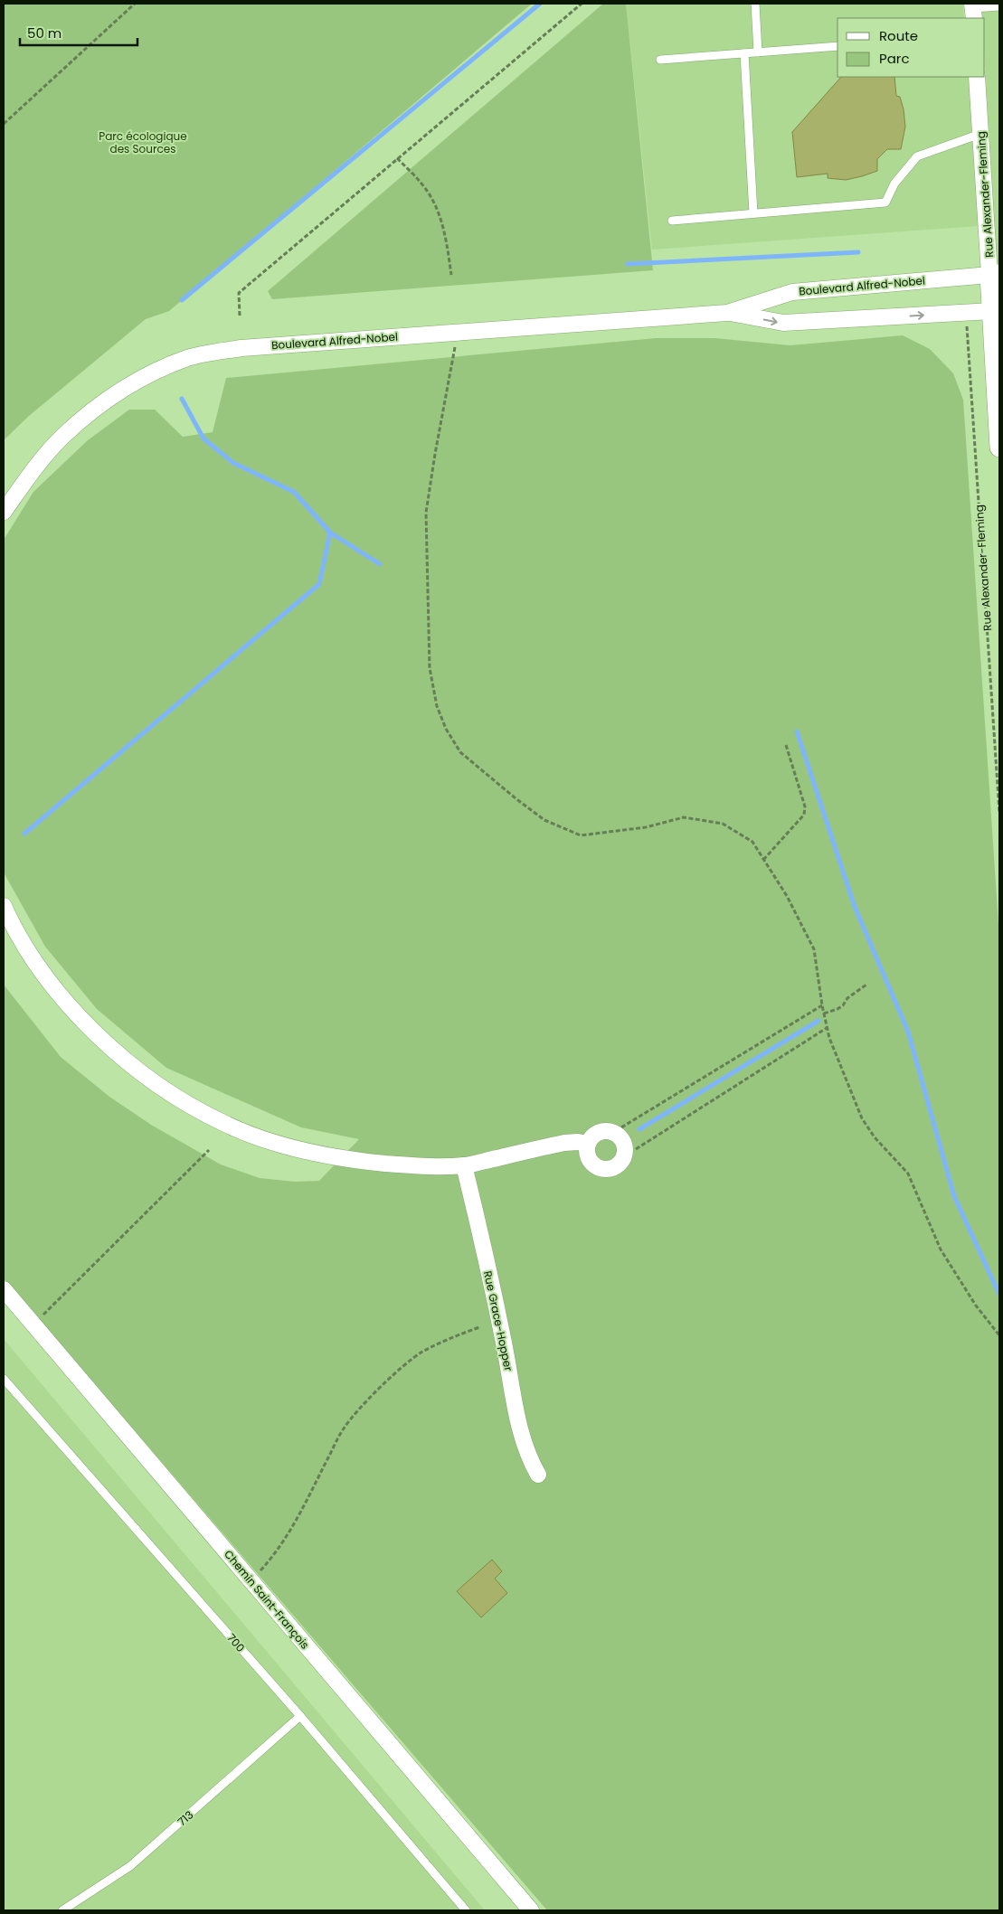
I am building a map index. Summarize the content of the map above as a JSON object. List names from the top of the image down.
{
  "streets": {
    "street": [
      "Rue Alexander-Fleming",
      "Boulevard Alfred-Nobel",
      "Rue Grace-Hopper",
      "Chemin Saint-François"
    ],
    "lane": ["700", "713"]
  },
  "crossings": [
    ["Rue Alexander-Fleming", "Boulevard Alfred-Nobel"],
    ["700", "713"]
  ],
  "parks": ["Parc écologique des Sources"],
  "legend": ["Route", "Parc"],
  "scale_bar": "50 m"
}
